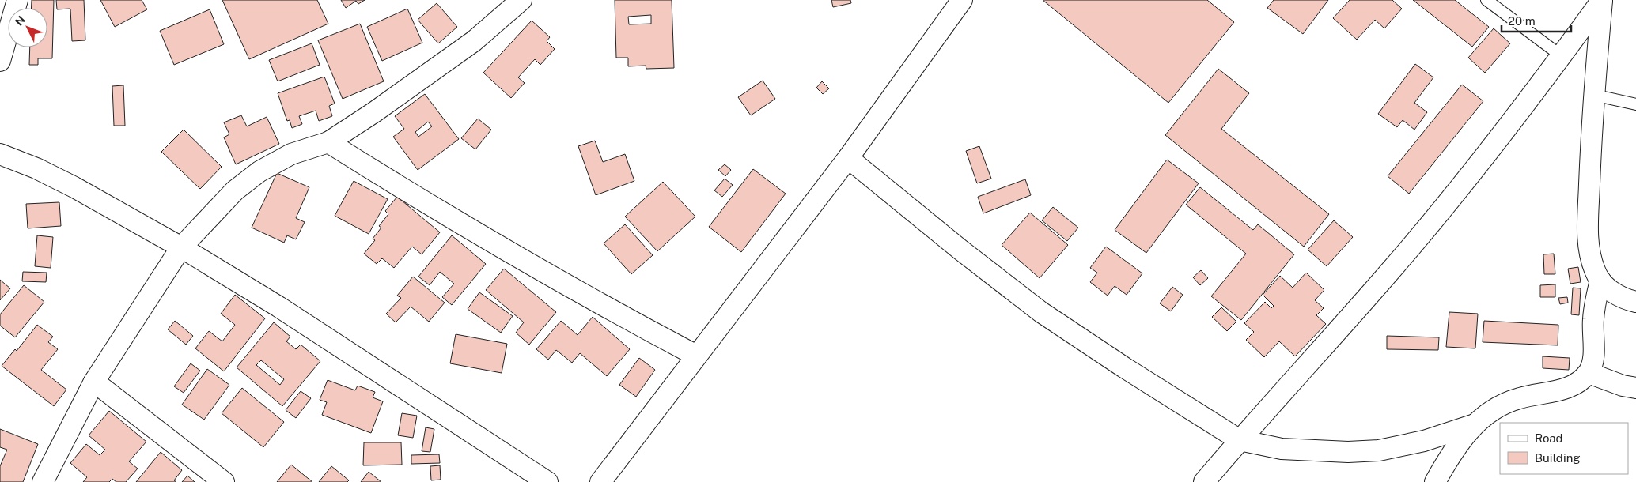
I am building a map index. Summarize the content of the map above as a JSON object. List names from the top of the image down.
{
  "legend": ["Road", "Building"],
  "scale_bar": "20 m",
  "north": "top left"
}
